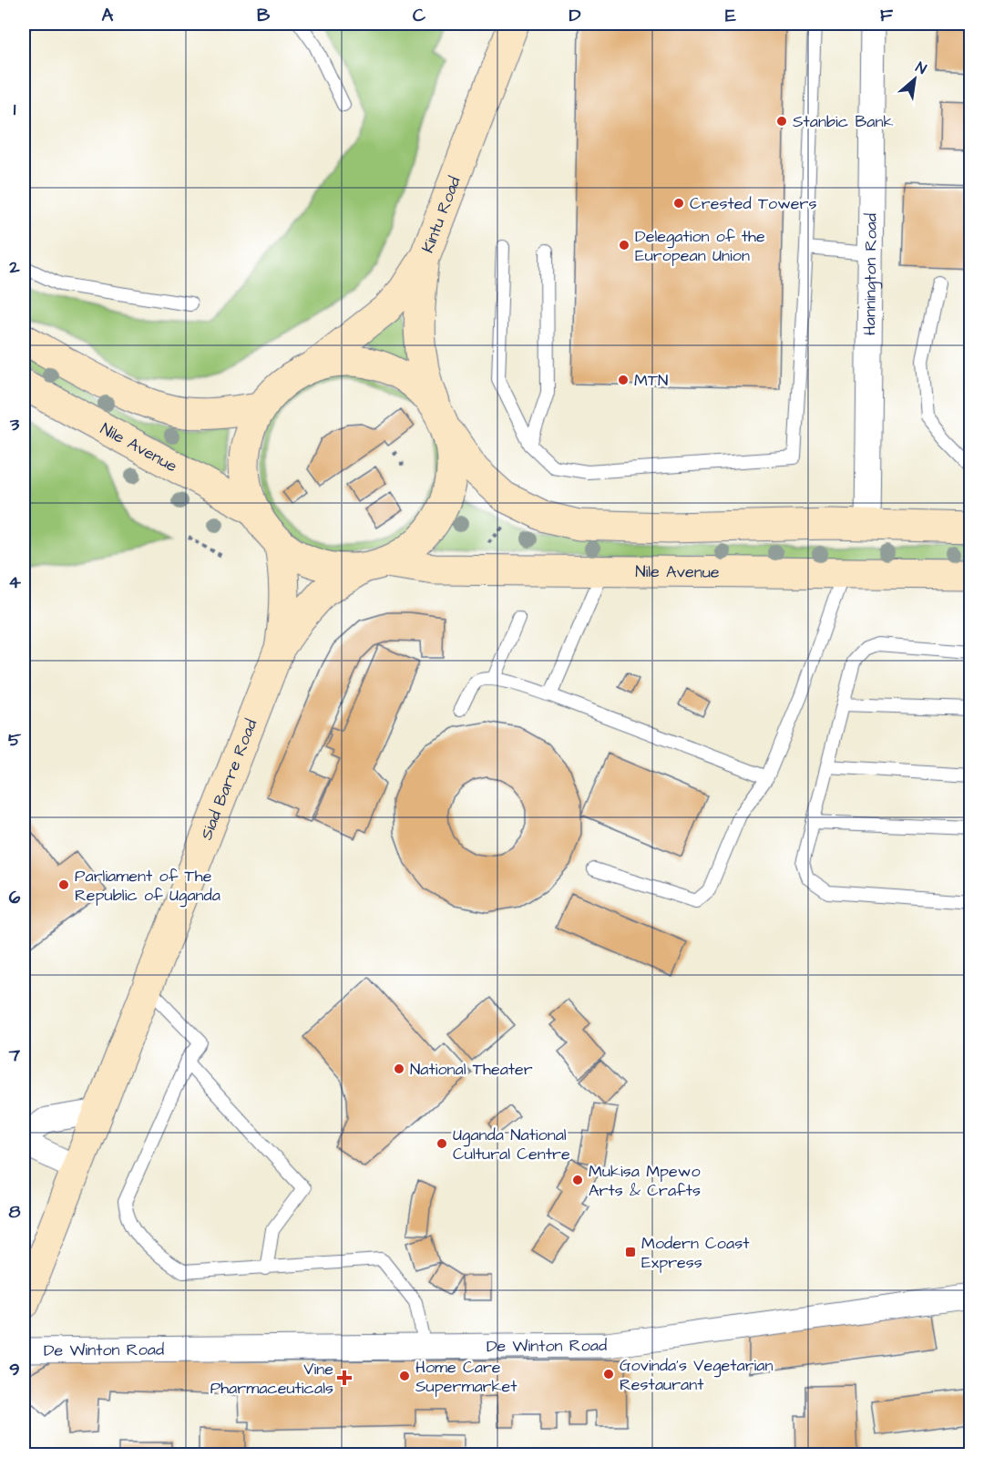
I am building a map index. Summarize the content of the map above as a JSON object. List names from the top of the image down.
{
  "streets": {
    "main road": ["Kintu Road", "Nile Avenue", "Siad Barre Road"],
    "street": ["Hannington Road", "De Winton Road"]
  },
  "crossings": [
    ["Nile Avenue", "Siad Barre Road"]
  ],
  "places": {
    "other": [
      "Stanbic Bank",
      "Crested Towers",
      "Delegation of the European Union",
      "MTN",
      "Parliament of The Republic of Uganda",
      "National Theater",
      "Uganda National Cultural Centre",
      "Mukisa Mpewo Arts & Crafts",
      "Govinda's Vegetarian Restaurant",
      "Home Care Supermarket"
    ],
    "transit": ["Modern Coast Express"],
    "health": ["Vine Pharmaceuticals"]
  },
  "north": "top right",
  "grid": {
    "columns": [
      "A",
      "B",
      "C",
      "D",
      "E",
      "F"
    ],
    "rows": [
      "1",
      "2",
      "3",
      "4",
      "5",
      "6",
      "7",
      "8",
      "9"
    ]
  }
}
